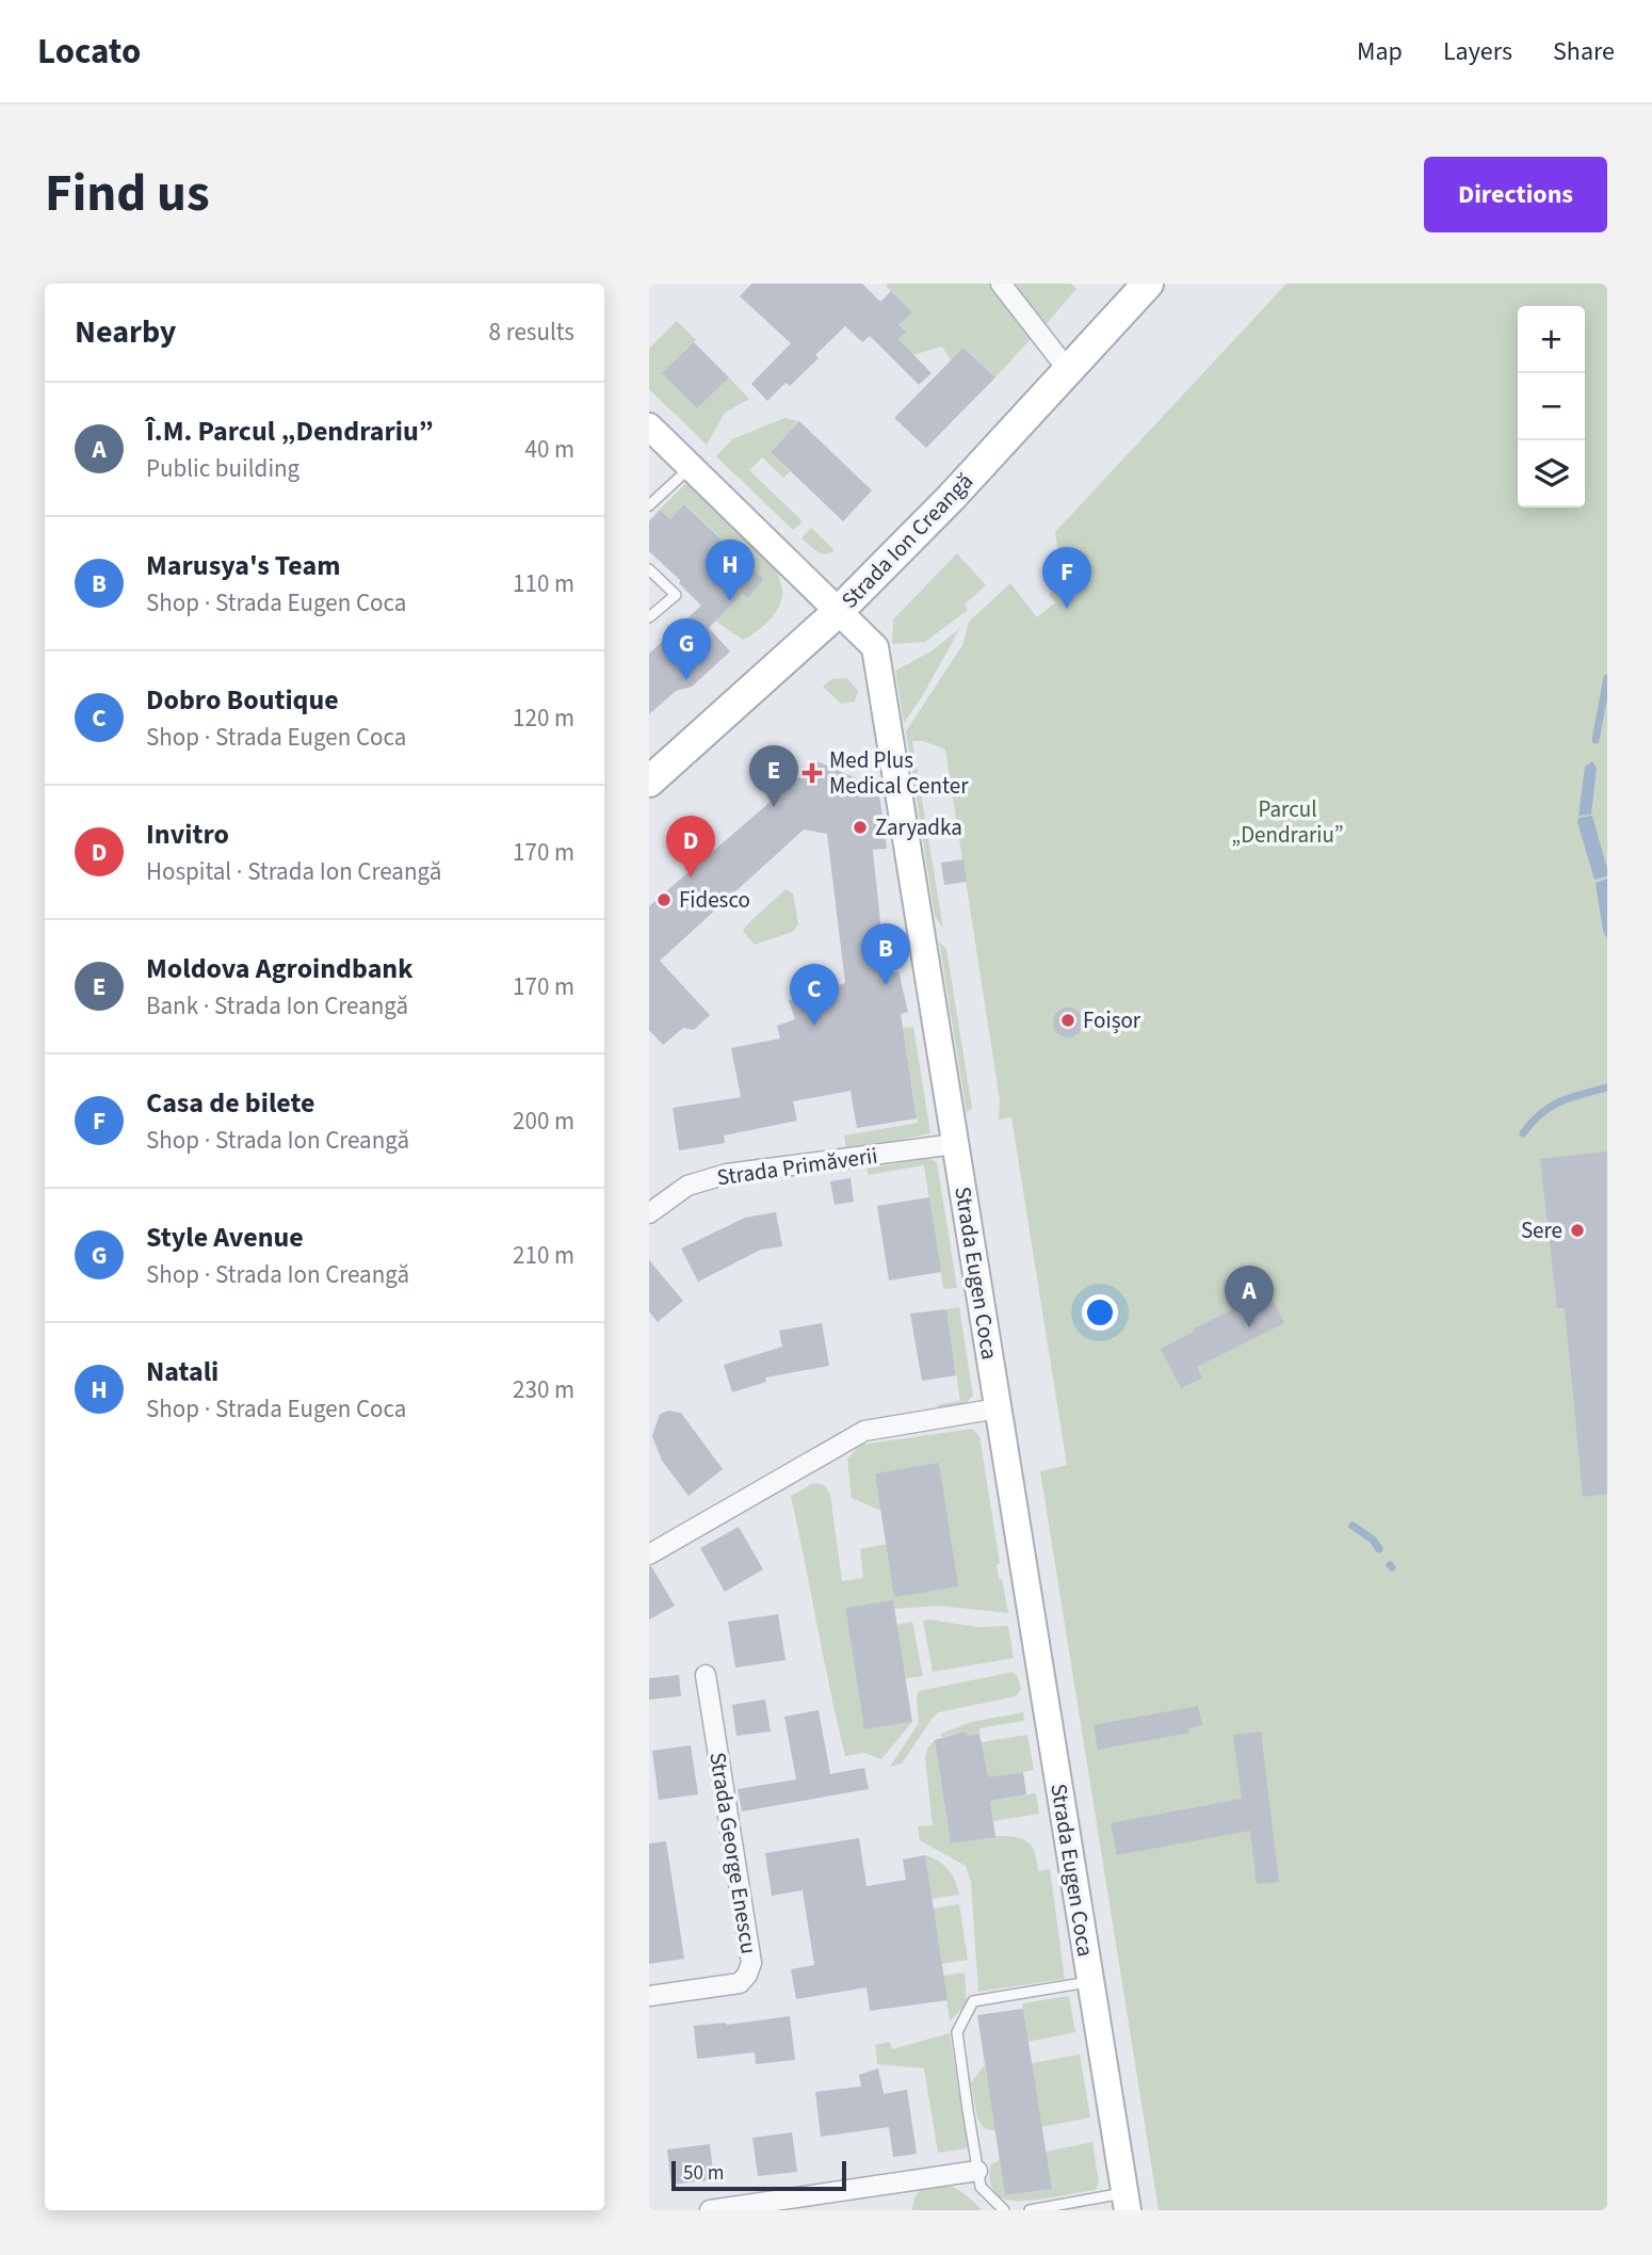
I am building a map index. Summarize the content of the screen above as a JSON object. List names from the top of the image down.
{
  "streets": {
    "main road": ["Strada Ion Creangă"],
    "street": ["Strada Primăverii", "Strada Eugen Coca", "Strada George Enescu"]
  },
  "crossings": [
    ["Strada Ion Creangă", "Strada Eugen Coca"],
    ["Strada Primăverii", "Strada Eugen Coca"]
  ],
  "parks": ["Parcul „Dendrariu”"],
  "places": {
    "health": ["Med Plus Medical Center"],
    "other": [
      "Zaryadka",
      "Fidesco",
      "Foișor",
      "Sere"
    ]
  },
  "scale_bar": "50 m",
  "page": {
    "header": "Locato",
    "nav": ["Map", "Layers", "Share"],
    "title": "Find us",
    "buttons": "Directions",
    "heading": ["Nearby", "8 results"],
    "map_buttons": ["+", "−"],
    "list": [
      {
        "mark": "A",
        "name": "Î.M. Parcul „Dendrariu”",
        "note": "Public building",
        "value": "40 m"
      },
      {
        "mark": "B",
        "name": "Marusya's Team",
        "note": "Shop · Strada Eugen Coca",
        "value": "110 m"
      },
      {
        "mark": "C",
        "name": "Dobro Boutique",
        "note": "Shop · Strada Eugen Coca",
        "value": "120 m"
      },
      {
        "mark": "D",
        "name": "Invitro",
        "note": "Hospital · Strada Ion Creangă",
        "value": "170 m"
      },
      {
        "mark": "E",
        "name": "Moldova Agroindbank",
        "note": "Bank · Strada Ion Creangă",
        "value": "170 m"
      },
      {
        "mark": "F",
        "name": "Casa de bilete",
        "note": "Shop · Strada Ion Creangă",
        "value": "200 m"
      },
      {
        "mark": "G",
        "name": "Style Avenue",
        "note": "Shop · Strada Ion Creangă",
        "value": "210 m"
      },
      {
        "mark": "H",
        "name": "Natali",
        "note": "Shop · Strada Eugen Coca",
        "value": "230 m"
      }
    ],
    "pins": [
      "H",
      "F",
      "G",
      "E",
      "D",
      "B",
      "C",
      "A"
    ],
    "scale": "50 m"
  }
}
